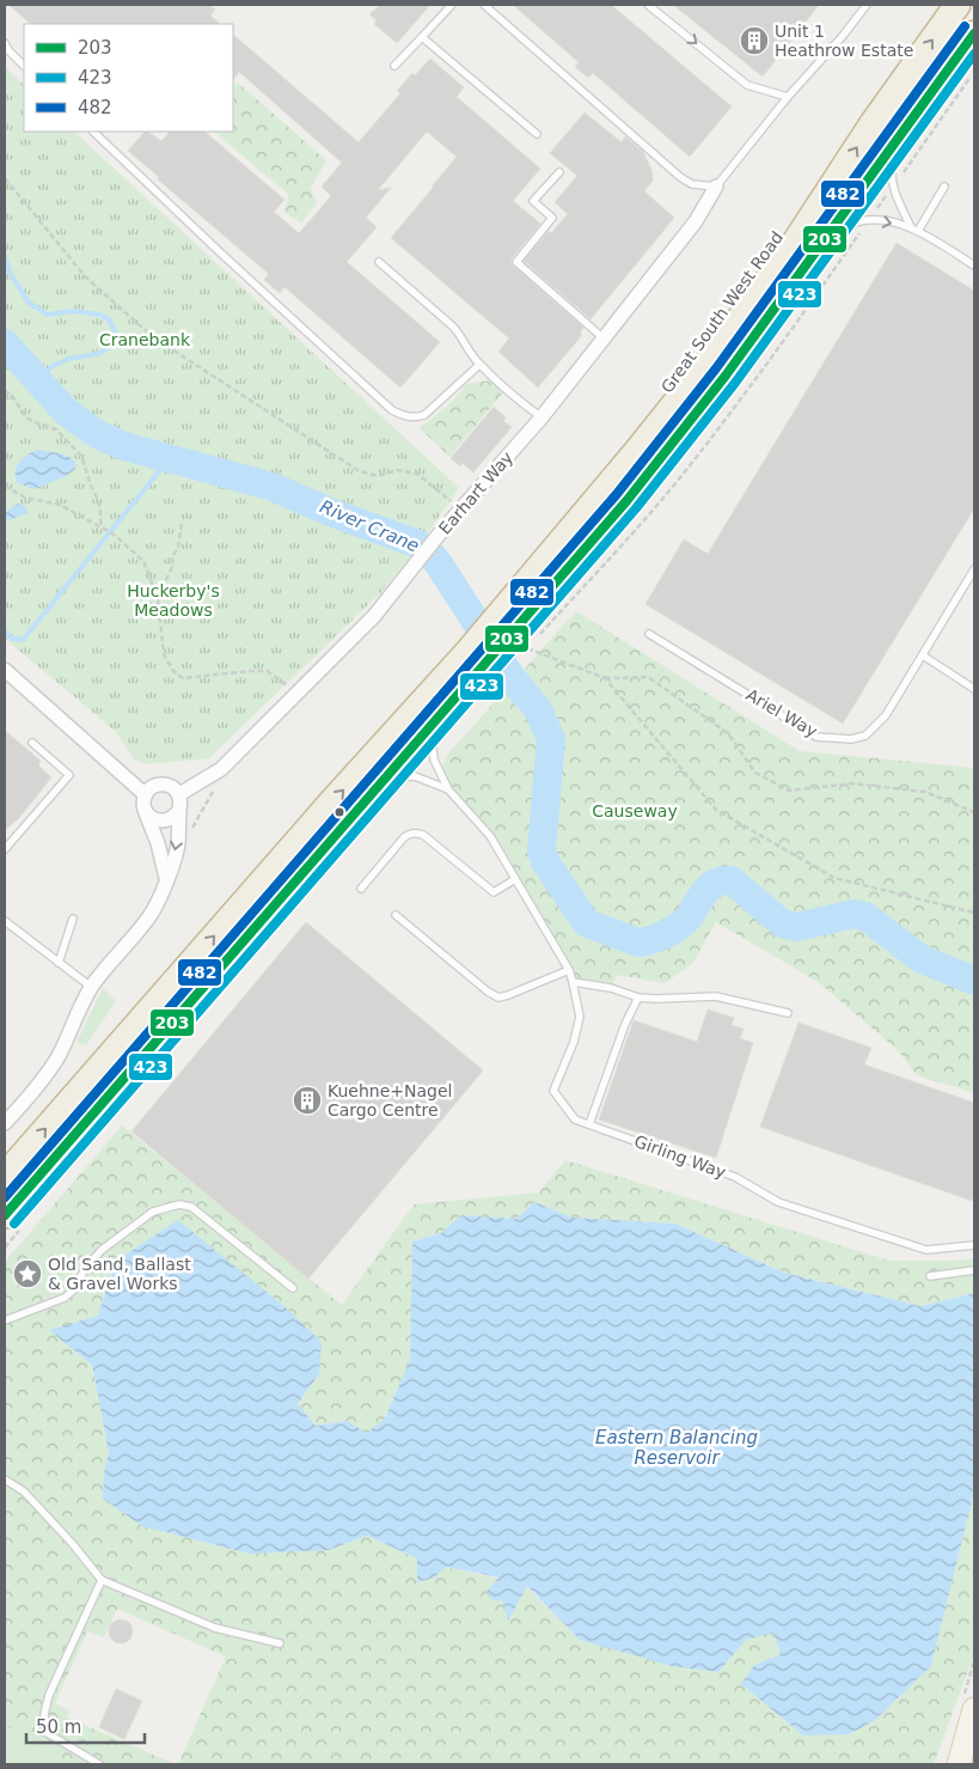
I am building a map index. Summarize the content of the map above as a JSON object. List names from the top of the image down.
{
  "streets": {
    "highway": ["Great South West Road"],
    "street": ["Earhart Way"],
    "lane": ["Ariel Way", "Girling Way"]
  },
  "crossings": [
    ["Great South West Road", "Girling Way"]
  ],
  "water": ["River Crane", "Eastern Balancing Reservoir"],
  "parks": ["Cranebank", "Huckerby's Meadows", "Causeway"],
  "places": {
    "building": ["Unit 1 Heathrow Estate", "Kuehne+Nagel Cargo Centre"],
    "place": ["Old Sand, Ballast & Gravel Works"]
  },
  "lines": ["transit line 482", "transit line 203", "transit line 423"],
  "legend": ["203", "423", "482"],
  "scale_bar": "50 m"
}
